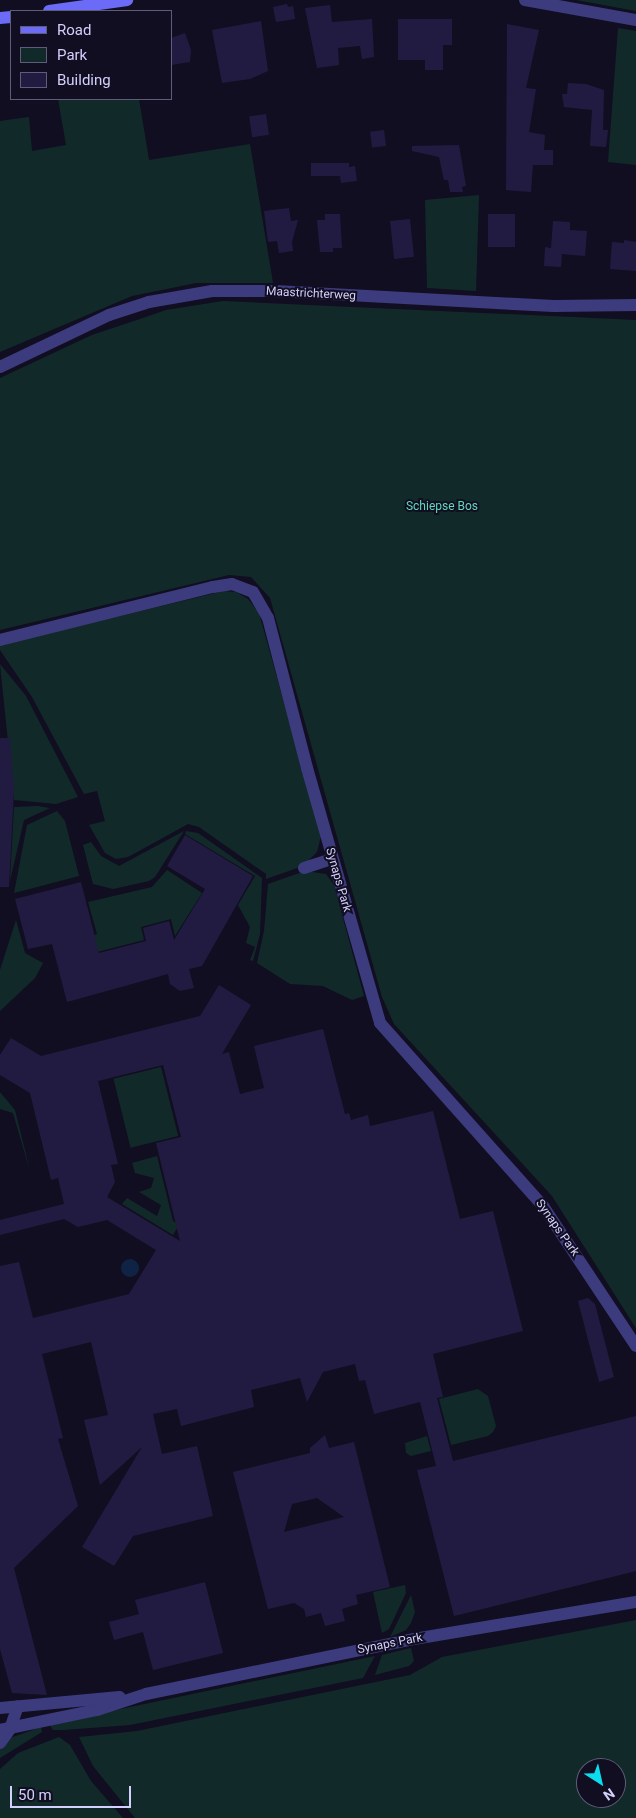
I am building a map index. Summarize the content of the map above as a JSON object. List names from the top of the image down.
{
  "streets": {
    "street": ["Maastrichterweg", "Synaps Park"]
  },
  "parks": ["Schiepse Bos"],
  "legend": ["Road", "Park", "Building"],
  "scale_bar": "50 m",
  "north": "bottom right"
}
